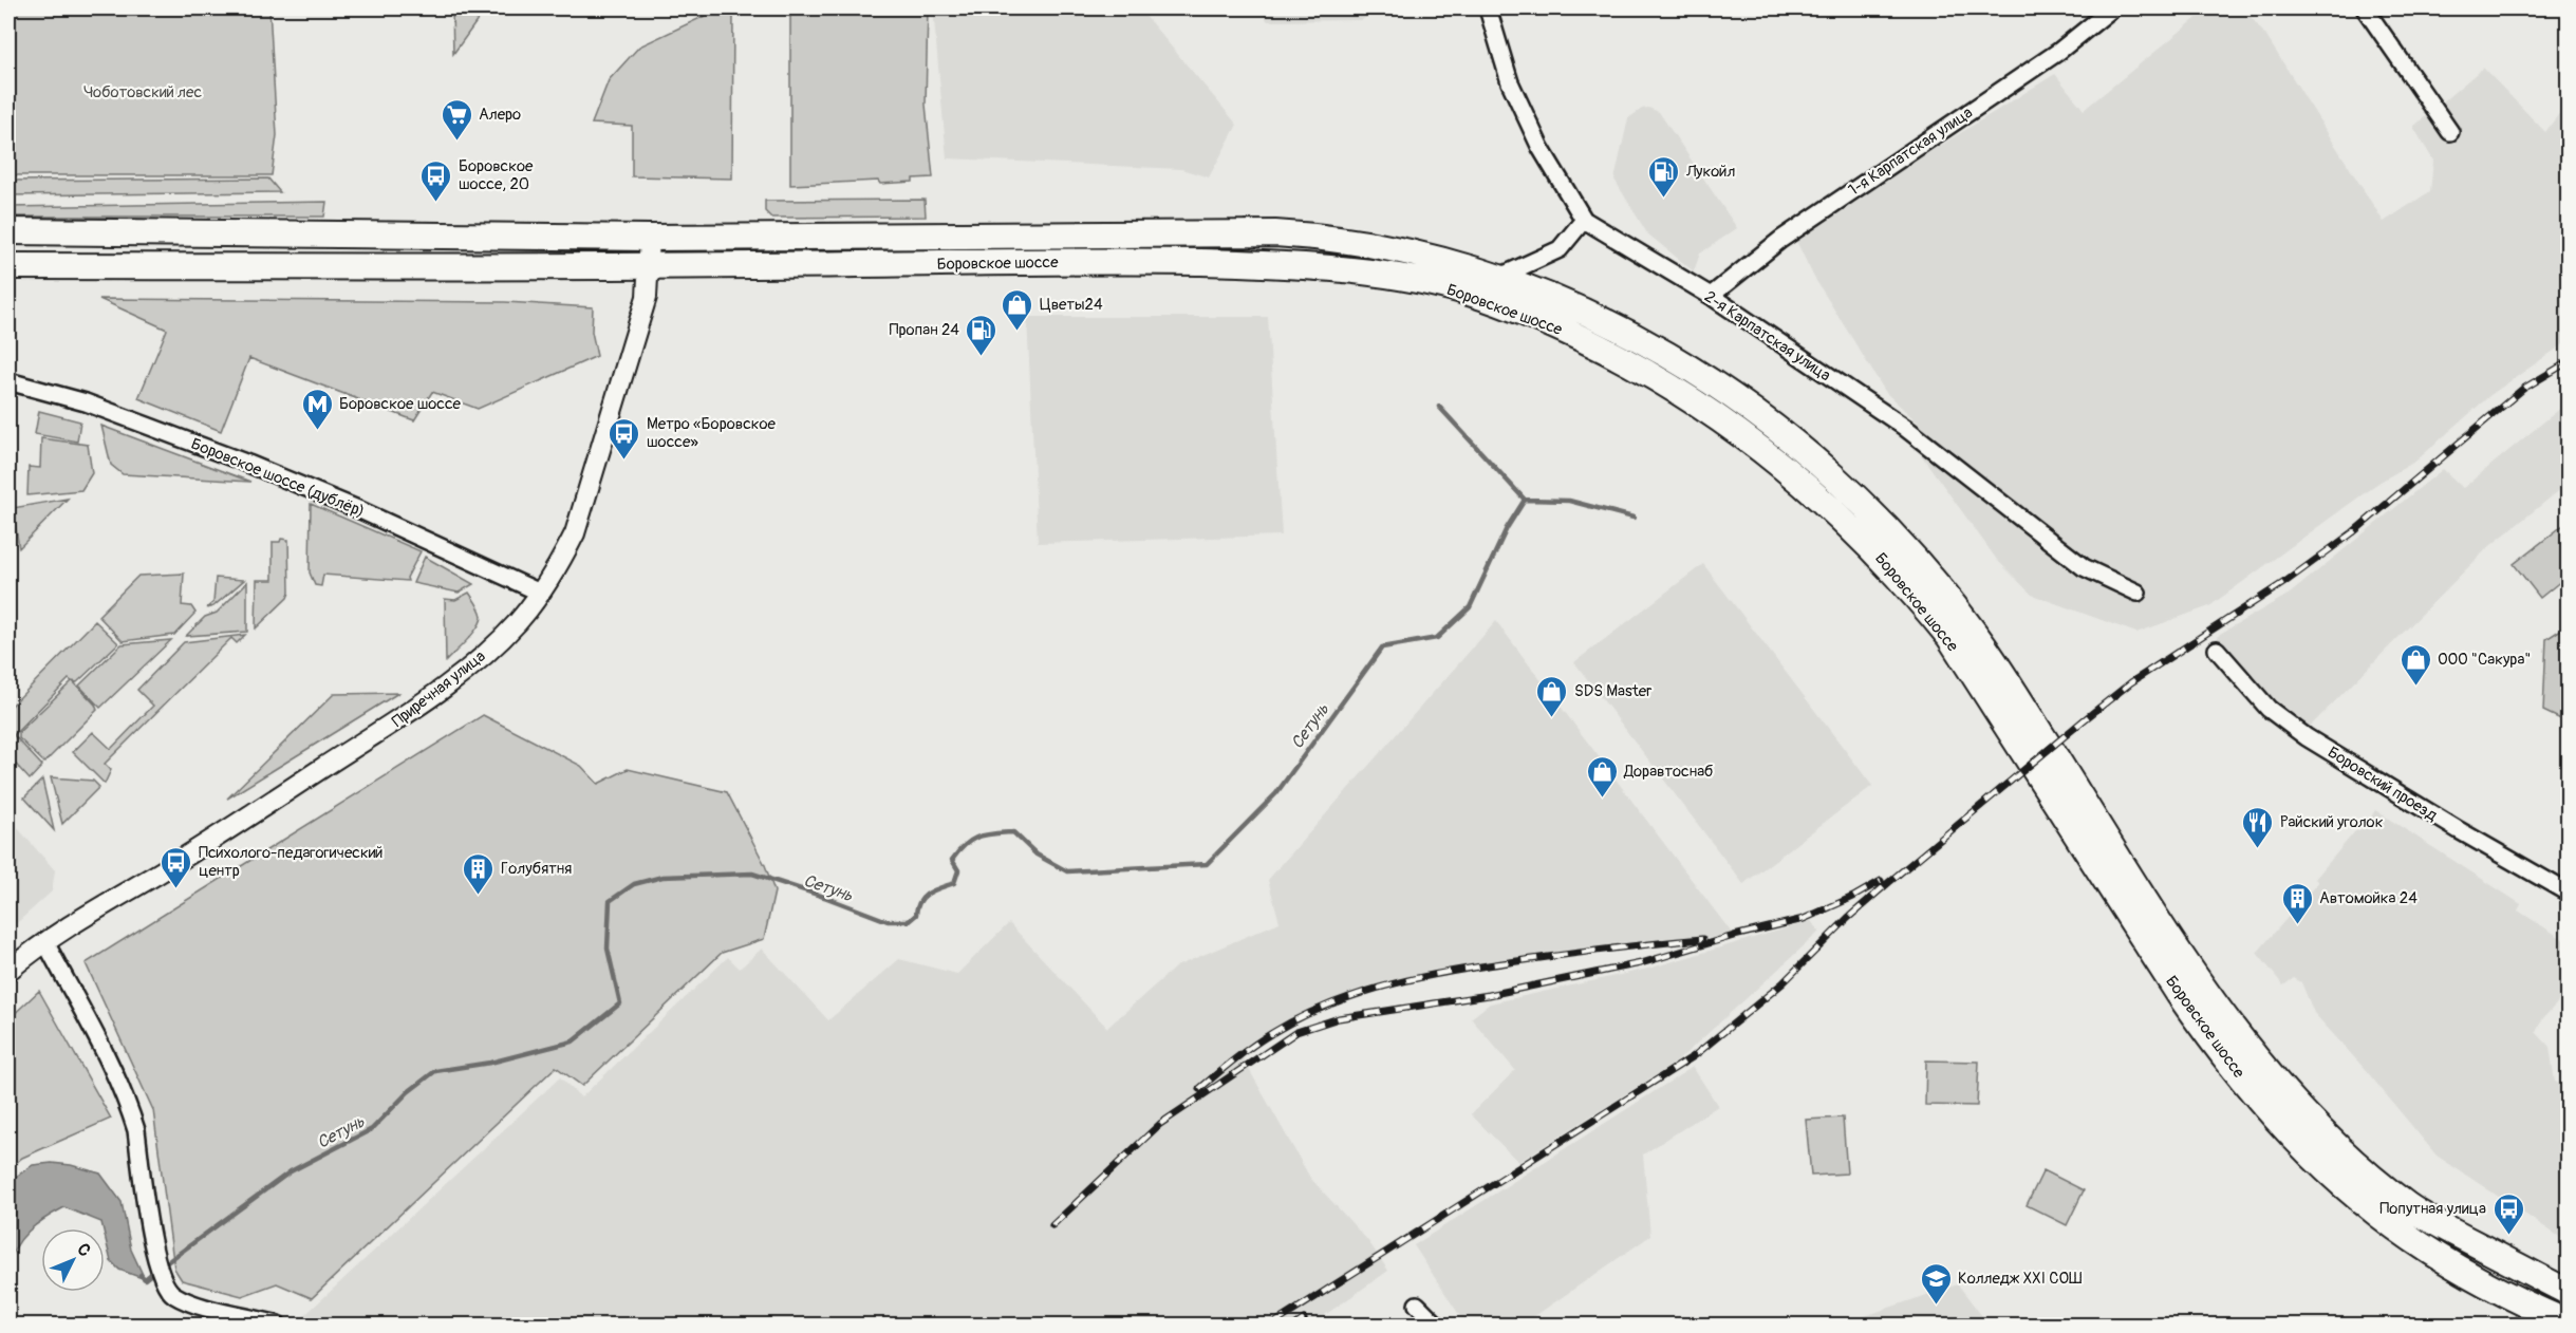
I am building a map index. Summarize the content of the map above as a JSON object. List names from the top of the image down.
{
  "streets": {
    "main road": ["Боровское шоссе"],
    "street": [
      "1-я Карпатская улица",
      "2-я Карпатская улица",
      "Боровское шоссе (дублёр)",
      "Приречная улица",
      "Боровский проезд"
    ]
  },
  "crossings": [
    ["1-я Карпатская улица", "2-я Карпатская улица"],
    ["Боровское шоссе", "Приречная улица"],
    ["Боровское шоссе (дублёр)", "Приречная улица"]
  ],
  "water": ["Сетунь"],
  "parks": ["Чоботовский лес"],
  "places": {
    "supermarket": ["Алеро"],
    "fuel station": ["Лукойл", "Пропан 24"],
    "bus stop": [
      "Боровское шоссе, 20",
      "Метро «Боровское шоссе»",
      "Психолого-педагогический центр",
      "Попутная улица"
    ],
    "shop": [
      "Цветы24",
      "ООО \"Сакура\"",
      "SDS Master",
      "Доравтоснаб"
    ],
    "metro station": ["Боровское шоссе"],
    "restaurant": ["Райский уголок"],
    "building": ["Голубятня", "Автомойка 24"],
    "school or university": ["Колледж XXI СОШ"]
  },
  "north": "top right"
}
